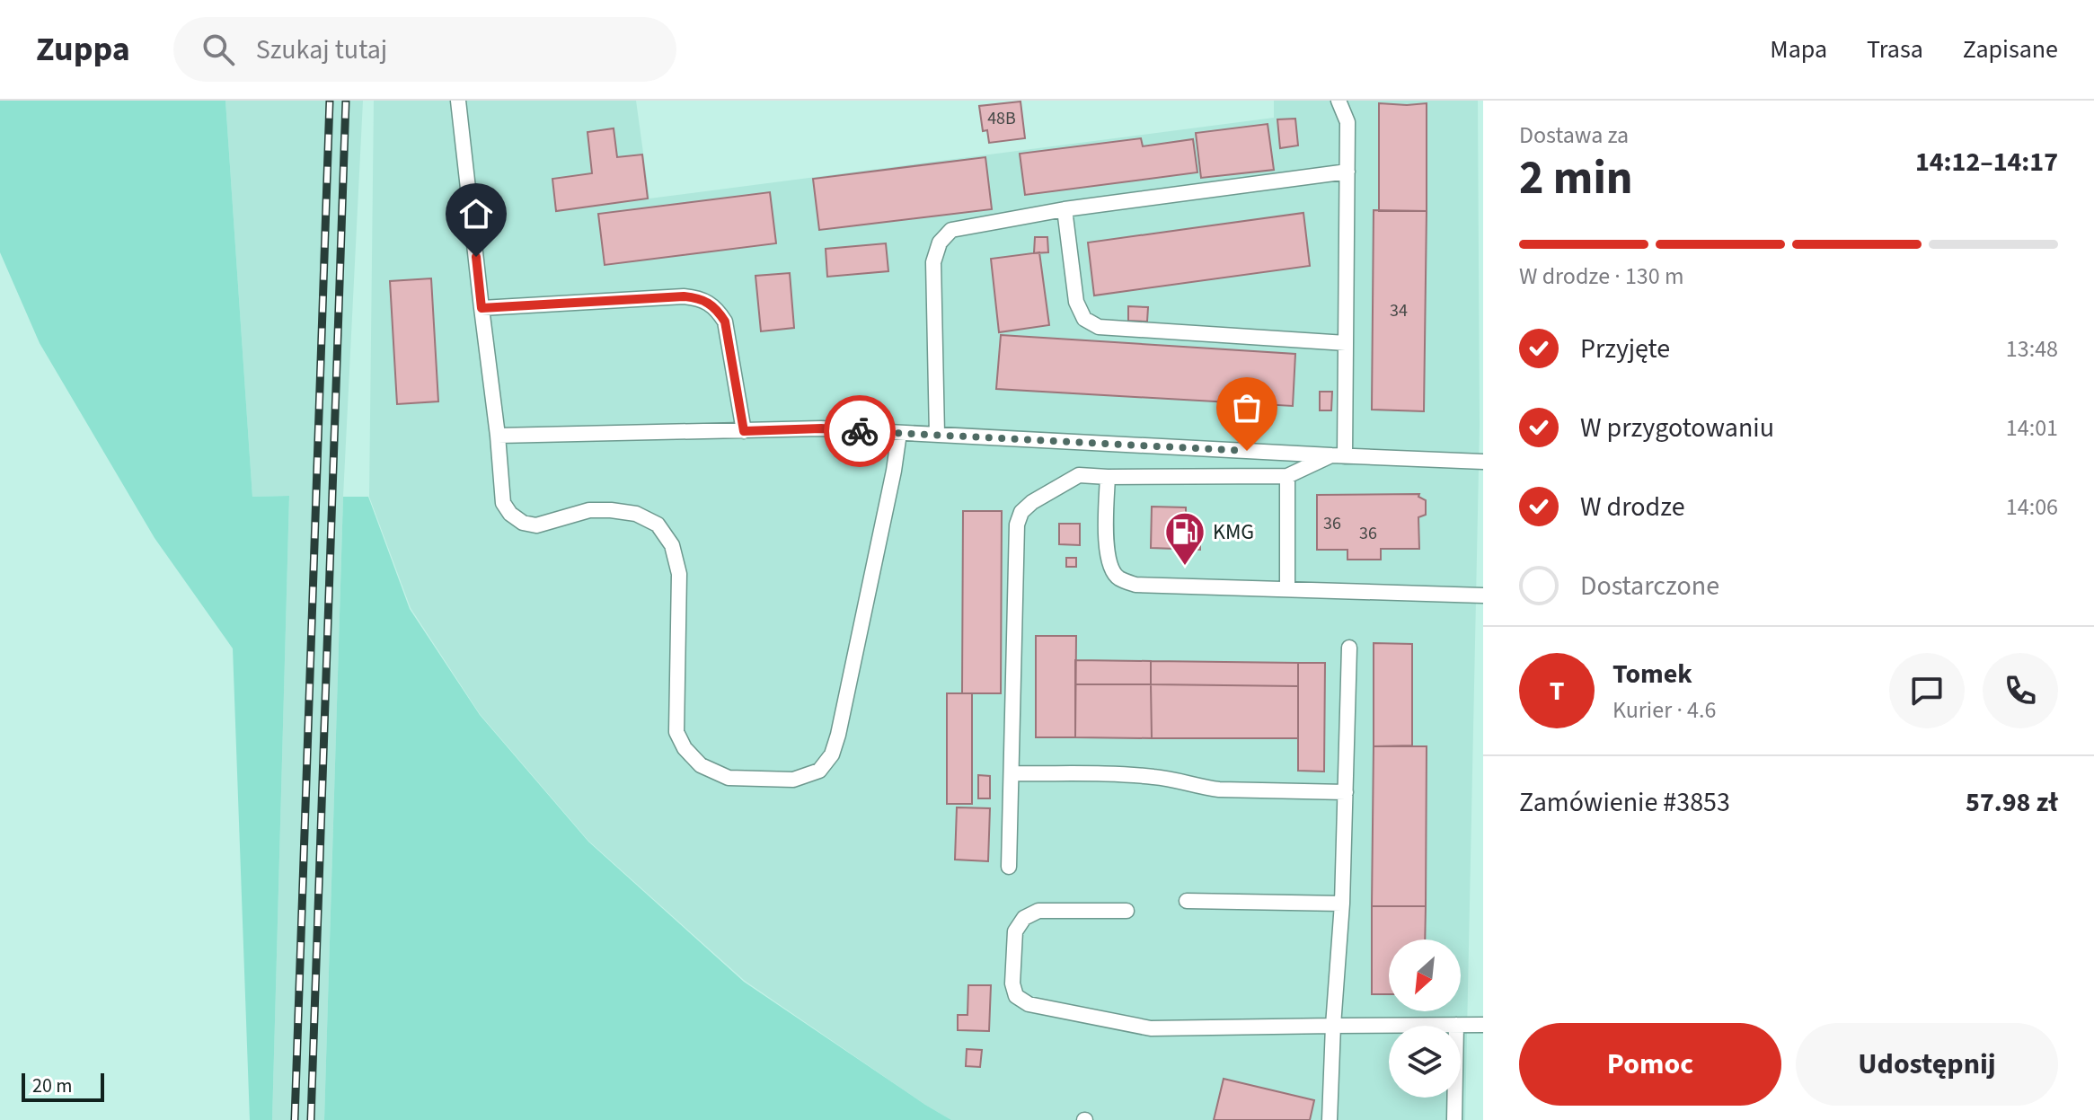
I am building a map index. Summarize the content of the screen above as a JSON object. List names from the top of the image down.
{
  "places": {
    "fuel station": ["KMG"]
  },
  "house_numbers": [
    "48B",
    "34",
    "36",
    "36"
  ],
  "scale_bar": "20 m",
  "north": "bottom left",
  "page": {
    "header": "Zuppa",
    "search": "Szukaj tutaj",
    "nav": ["Mapa", "Trasa", "Zapisane"],
    "heading": ["2 min", "Dostawa za", "14:12–14:17"],
    "panel": [
      "Tomek",
      "Kurier · 4.6",
      "Zamówienie #3853",
      "57.98 zł"
    ],
    "bar": "W drodze · 130 m",
    "list": [
      ["Przyjęte", "13:48"],
      ["W przygotowaniu", "14:01"],
      ["W drodze", "14:06"],
      "Dostarczone"
    ],
    "round": "T",
    "buttons": ["Pomoc", "Udostępnij"],
    "scale": "20 m"
  }
}
